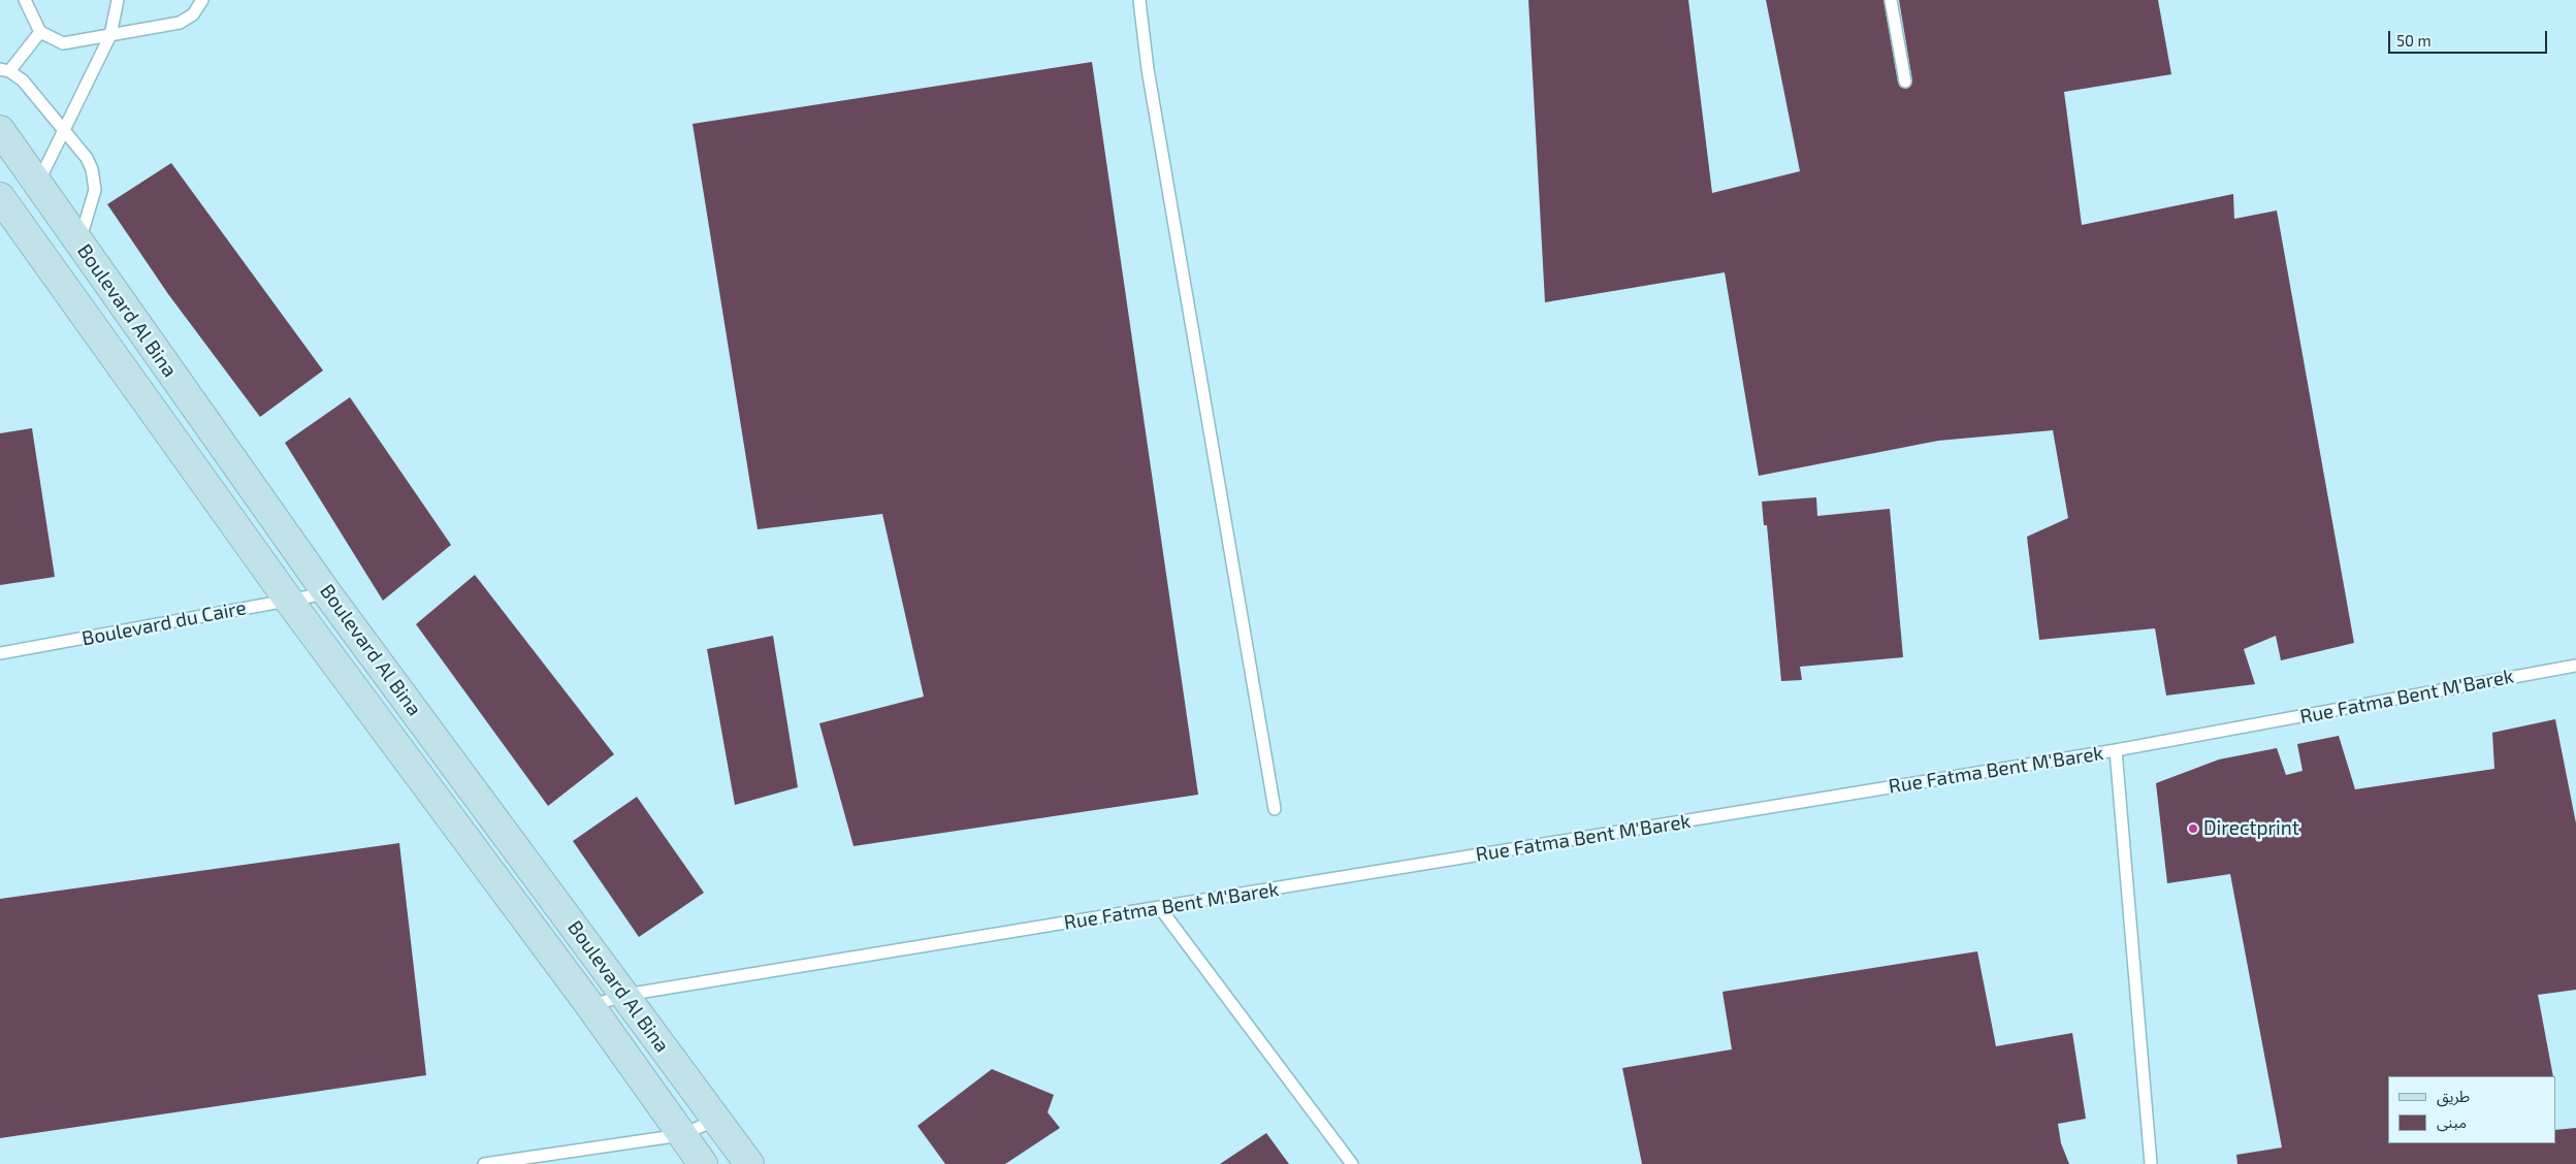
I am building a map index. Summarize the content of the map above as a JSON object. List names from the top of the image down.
{
  "streets": {
    "main road": ["Boulevard Al Bina"],
    "lane": ["Boulevard du Caire", "Rue Fatma Bent M'Barek"]
  },
  "crossings": [
    ["Boulevard Al Bina", "Boulevard du Caire"],
    ["Boulevard Al Bina", "Rue Fatma Bent M'Barek"]
  ],
  "places": ["Directprint"],
  "legend": ["طريق", "مبنى"],
  "scale_bar": "50 m"
}
